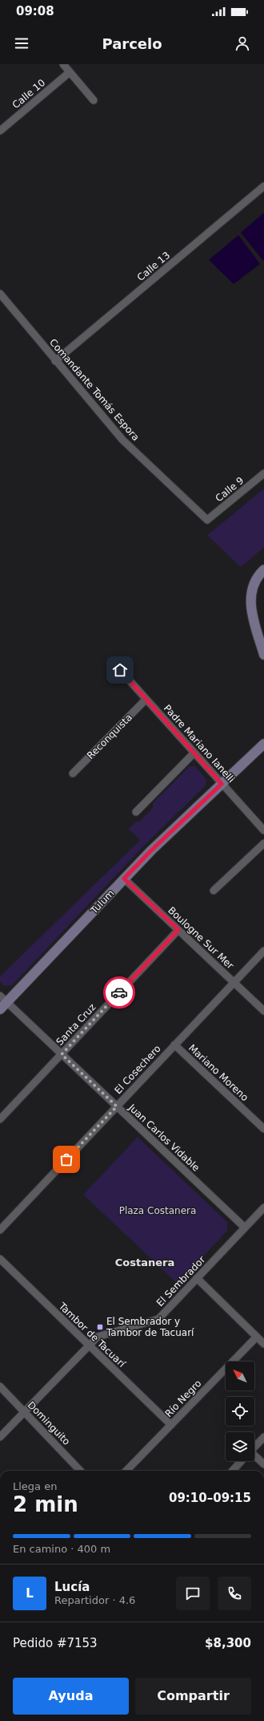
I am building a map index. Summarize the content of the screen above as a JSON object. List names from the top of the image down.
{
  "streets": {
    "street": [
      "Calle 10",
      "Calle 13",
      "Comandante Tomás Espora",
      "Calle 9",
      "Reconquista",
      "Padre Mariano Ianelli",
      "Tulum",
      "Boulogne Sur Mer",
      "Santa Cruz",
      "El Cosechero",
      "Mariano Moreno",
      "Juan Carlos Vidable",
      "El Sembrador",
      "Tambor de Tacuarí",
      "Río Negro",
      "Dominguito"
    ]
  },
  "crossings": [
    ["Calle 13", "Comandante Tomás Espora"],
    ["Comandante Tomás Espora", "Calle 9"],
    ["Reconquista", "Padre Mariano Ianelli"],
    ["Padre Mariano Ianelli", "Tulum"],
    ["Tulum", "Boulogne Sur Mer"],
    ["Tulum", "Juan Carlos Vidable"],
    ["Boulogne Sur Mer", "Santa Cruz"],
    ["Boulogne Sur Mer", "El Cosechero"],
    ["Santa Cruz", "Juan Carlos Vidable"],
    ["El Cosechero", "Mariano Moreno"],
    ["El Cosechero", "Juan Carlos Vidable"],
    ["Juan Carlos Vidable", "El Sembrador"],
    ["El Sembrador", "Tambor de Tacuarí"],
    ["El Sembrador", "Dominguito"],
    ["Tambor de Tacuarí", "Río Negro"]
  ],
  "districts": ["Costanera"],
  "parks": ["Plaza Costanera"],
  "places": {
    "transit": ["El Sembrador y Tambor de Tacuarí"]
  },
  "north": "top left",
  "page": {
    "status": "09:08",
    "header": "Parcelo",
    "heading": ["2 min", "Llega en", "09:10–09:15"],
    "panel": [
      "Lucía",
      "Repartidor · 4.6",
      "Pedido #7153",
      "$8,300"
    ],
    "bar": "En camino · 400 m",
    "round": "L",
    "buttons": ["Ayuda", "Compartir"]
  }
}
